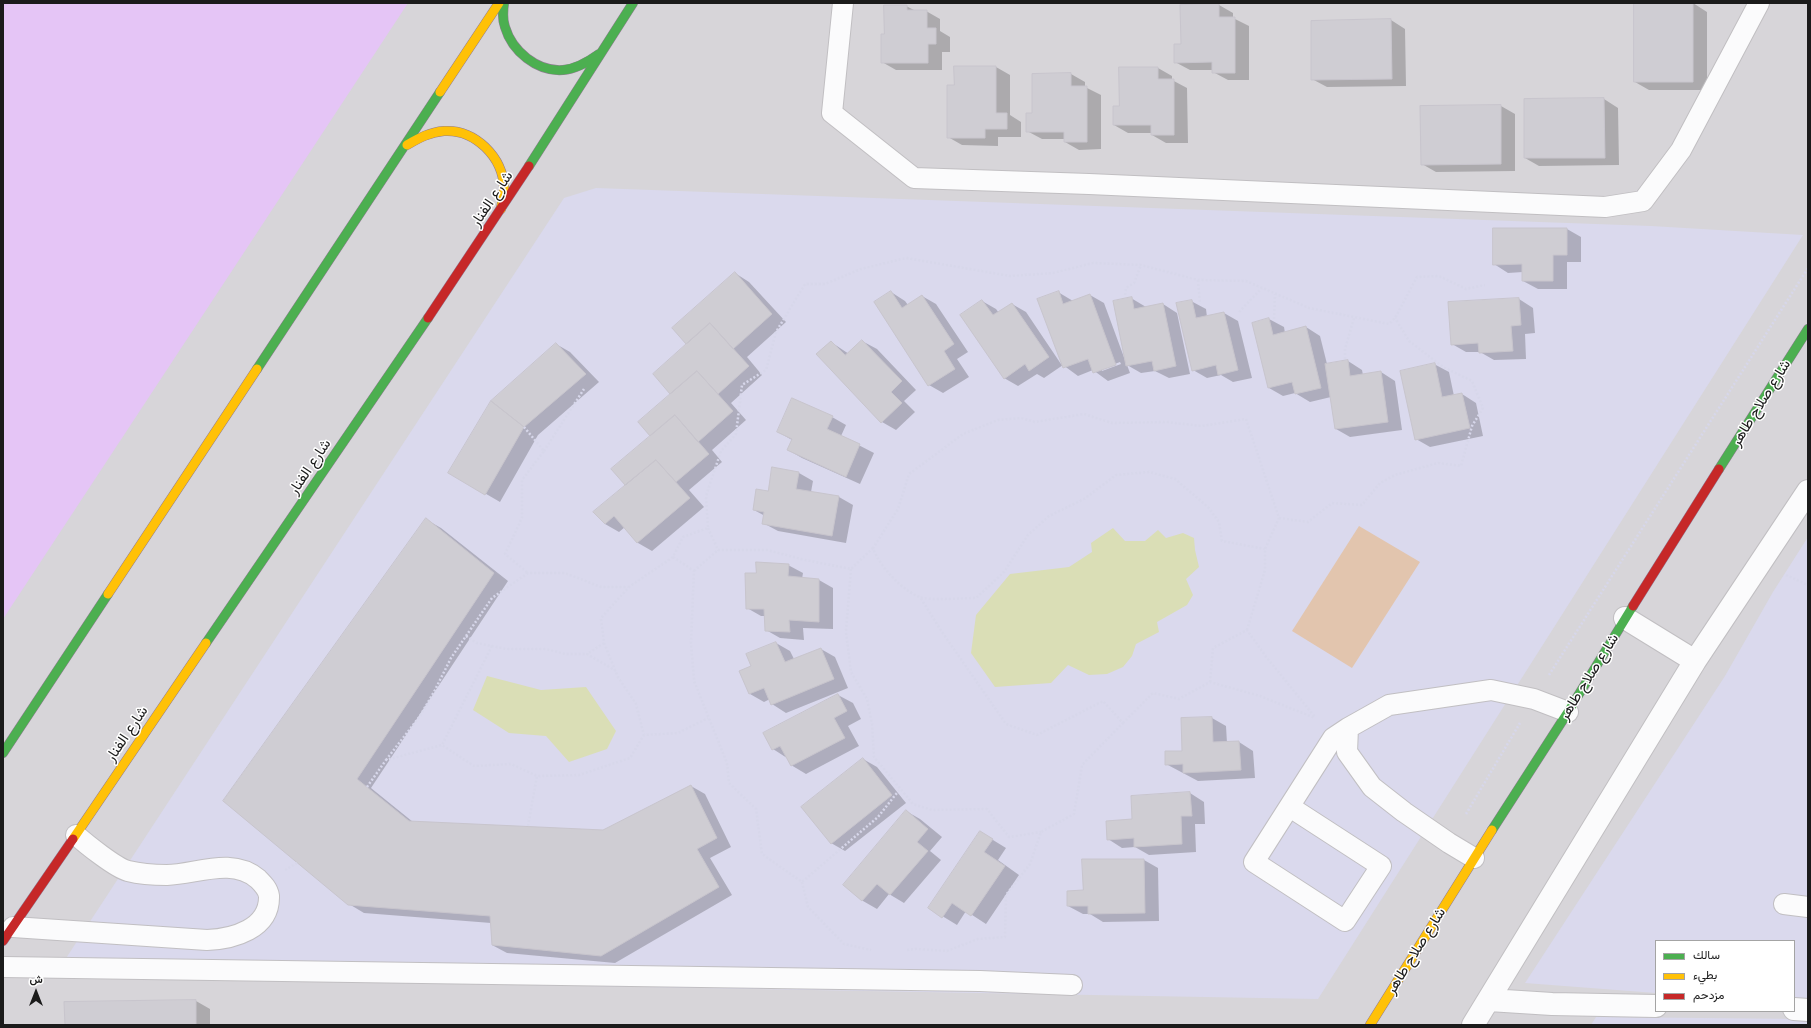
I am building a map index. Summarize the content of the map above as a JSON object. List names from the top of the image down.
{
  "streets": {
    "main road": ["شارع الفنار", "شارع صلاح طاهر"]
  },
  "legend": ["سالك", "بطيء", "مزدحم"],
  "north": "top"
}
